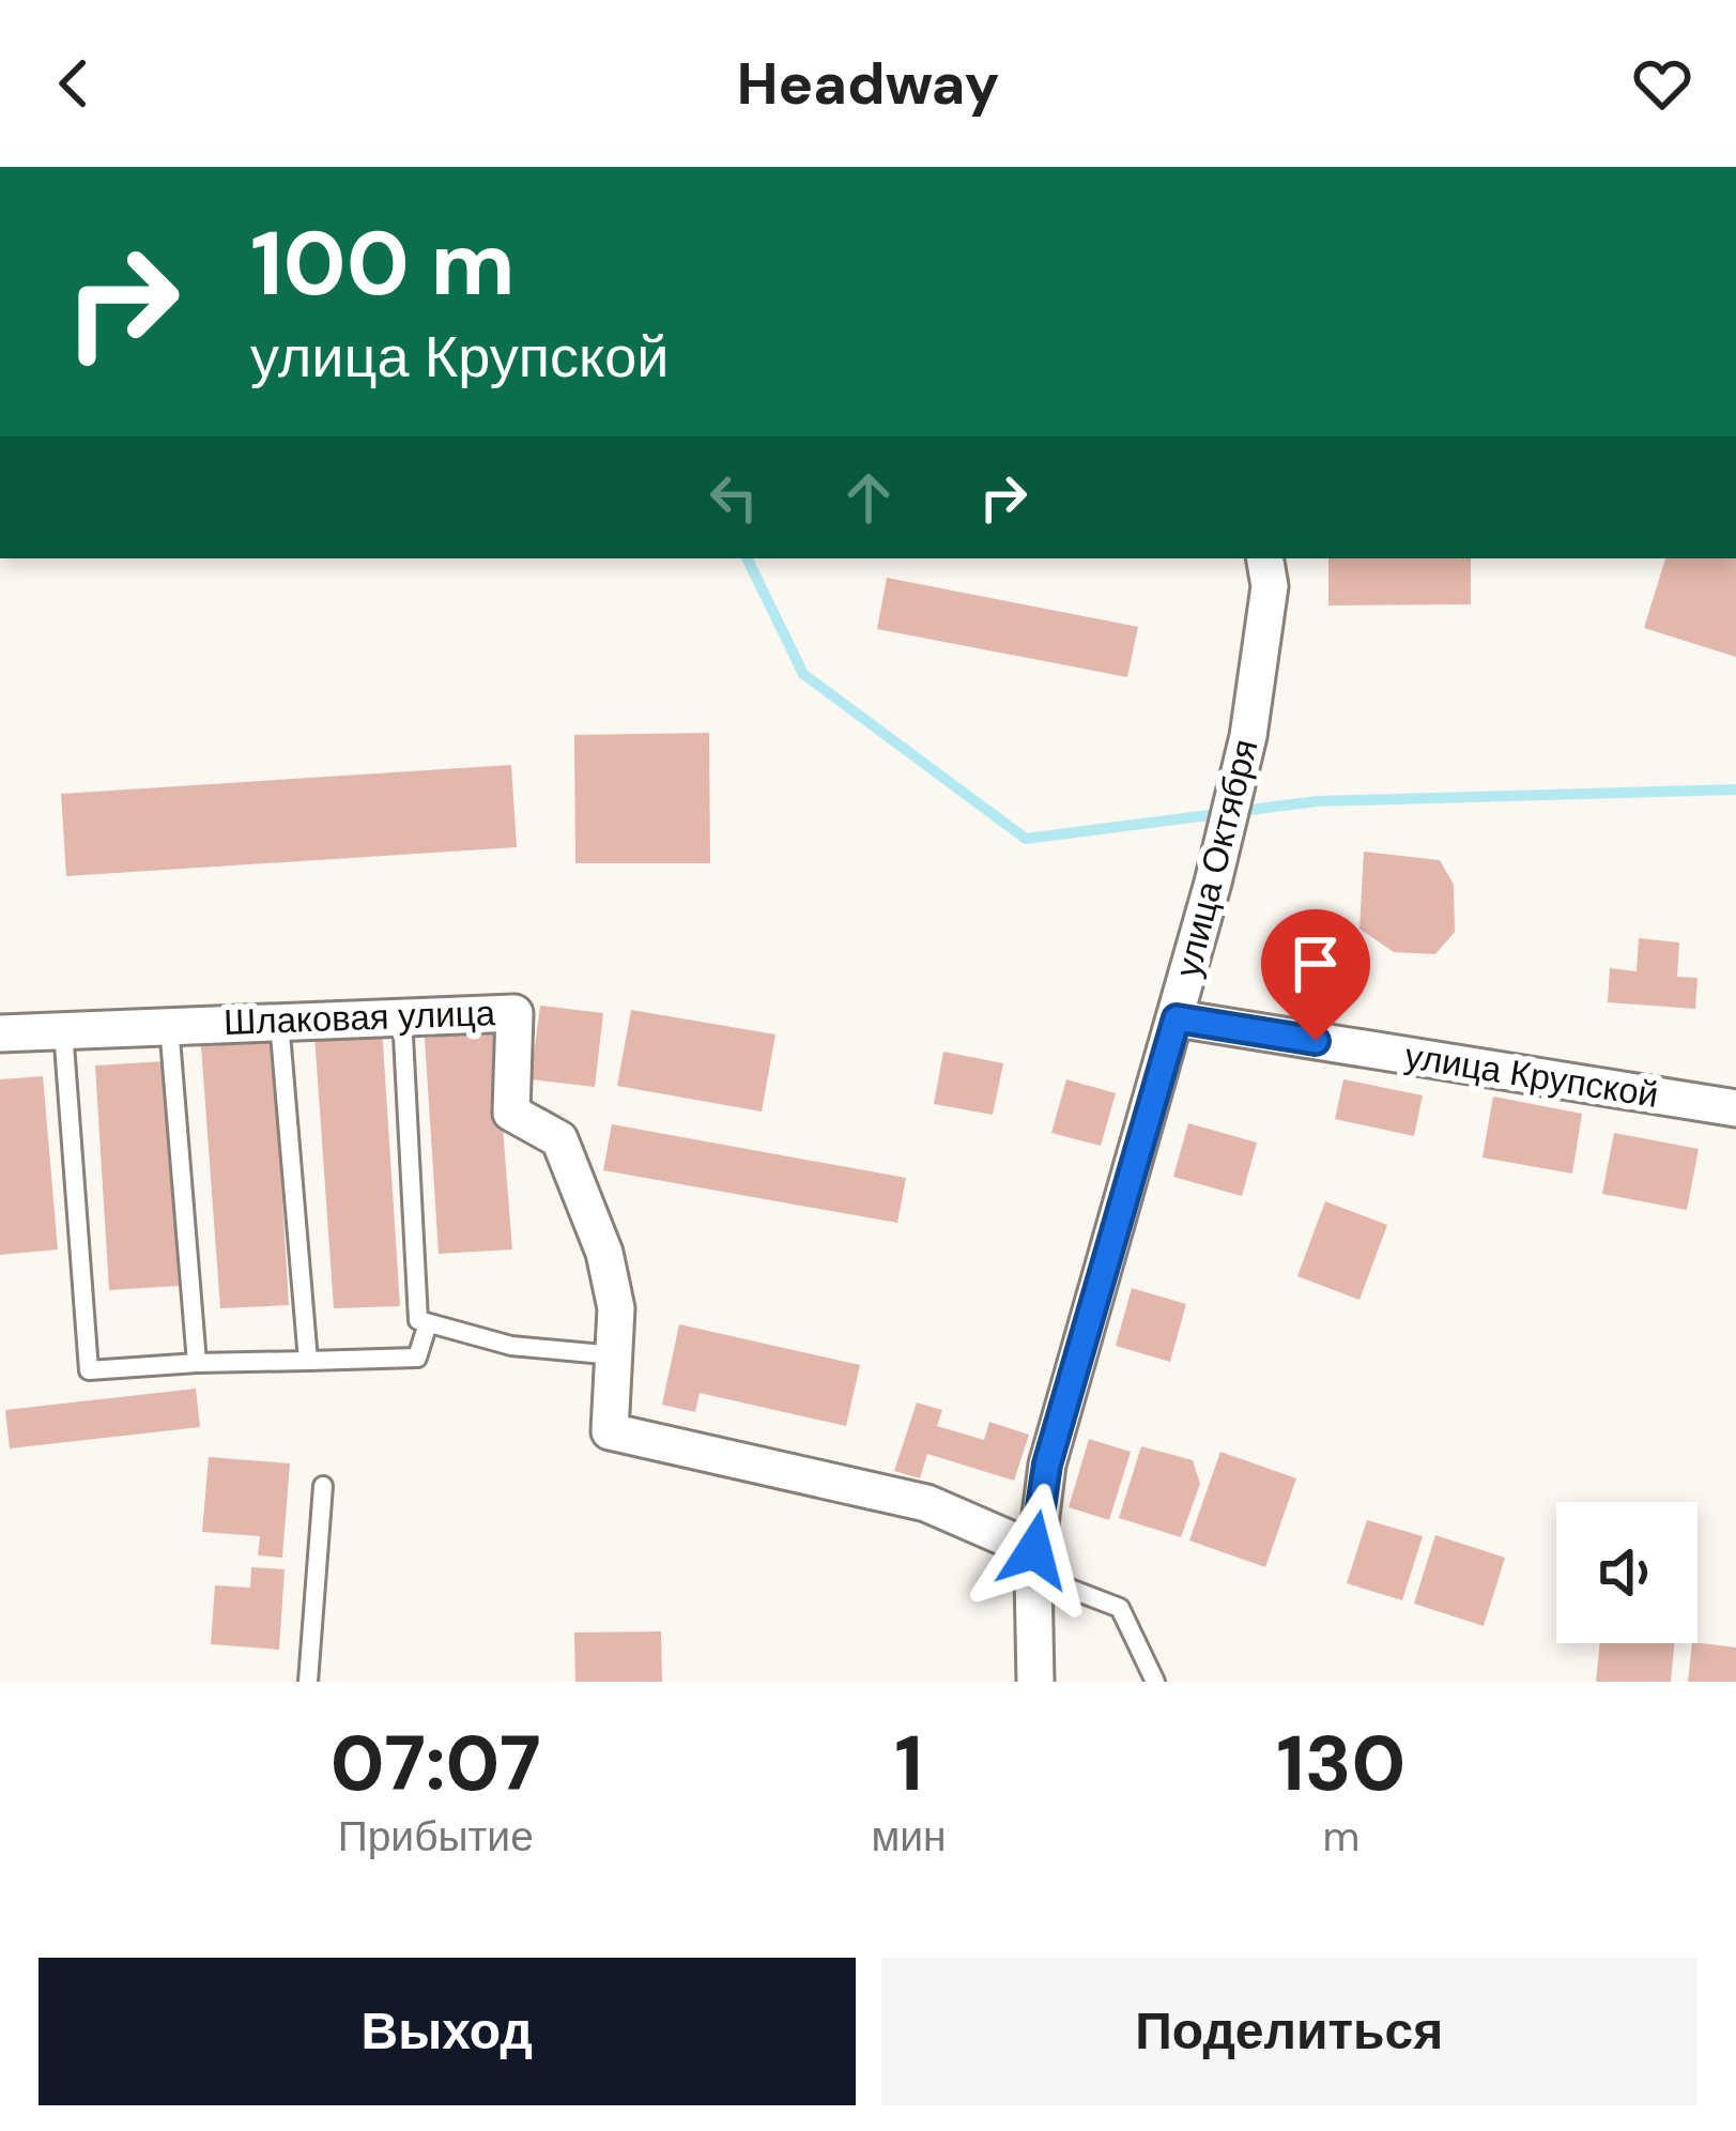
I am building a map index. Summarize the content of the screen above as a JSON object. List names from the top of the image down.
{
  "streets": {
    "street": ["улица Октября", "Шлаковая улица", "улица Крупской"]
  },
  "crossings": [
    ["улица Октября", "Шлаковая улица"],
    ["улица Октября", "улица Крупской"]
  ],
  "page": {
    "header": "Headway",
    "turn": ["100 m", "улица Крупской"],
    "eta": [
      "07:07",
      "Прибытие",
      "1",
      "мин",
      "130",
      "m"
    ],
    "buttons": ["Выход", "Поделиться"]
  }
}
